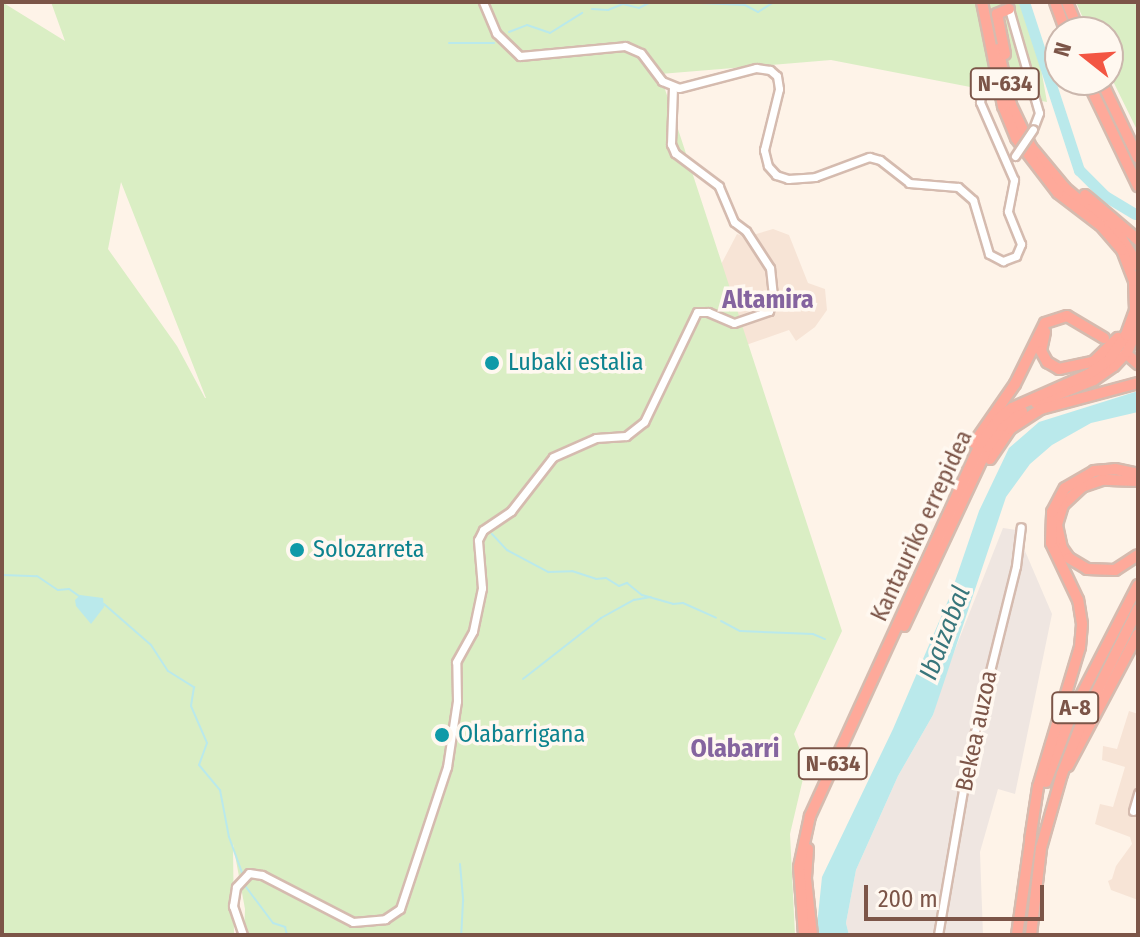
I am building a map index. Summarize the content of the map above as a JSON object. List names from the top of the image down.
{
  "streets": {
    "highway": ["N-634", "Kantauriko errepidea", "A-8"],
    "street": ["Bekea auzoa"]
  },
  "crossings": [
    ["N-634", "Kantauriko errepidea"]
  ],
  "districts": ["Altamira", "Olabarri"],
  "water": ["Ibaizabal"],
  "places": ["Lubaki estalia", "Solozarreta", "Olabarrigana"],
  "scale_bar": "200 m",
  "north": "left"
}
